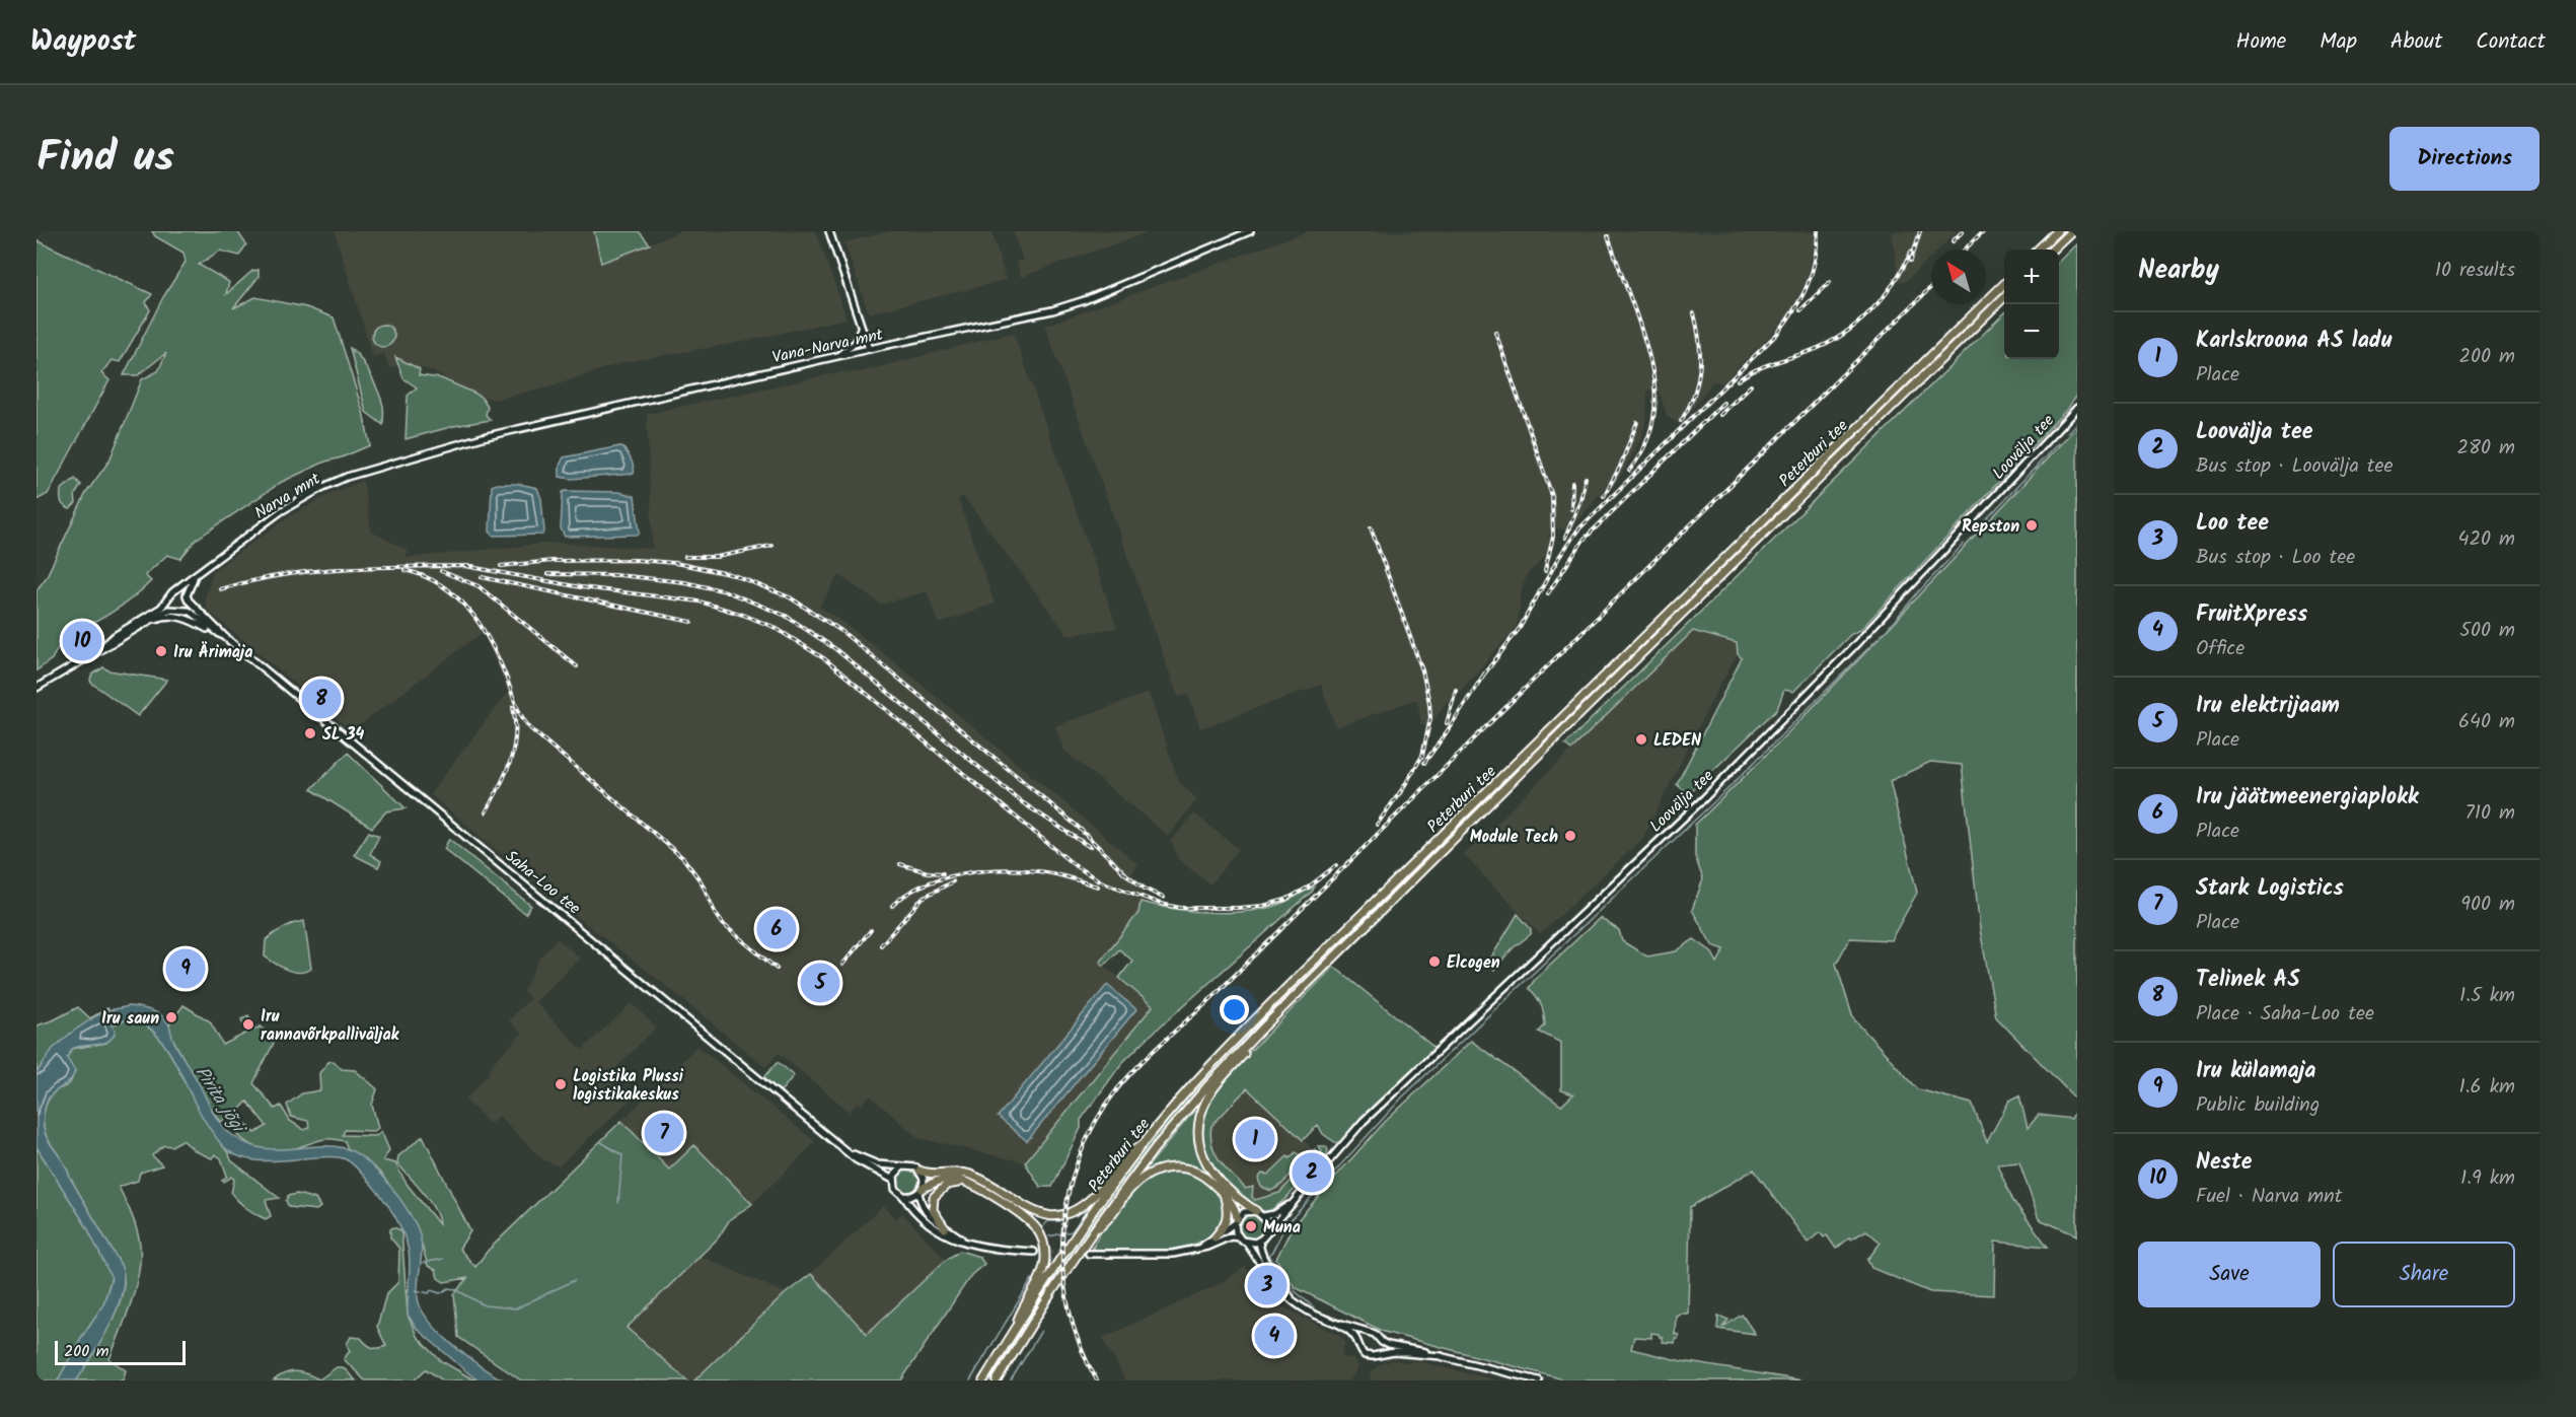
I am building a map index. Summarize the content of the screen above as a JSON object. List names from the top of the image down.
{
  "streets": {
    "highway": ["Peterburi tee"],
    "main road": [
      "Vana-Narva mnt",
      "Loovälja tee",
      "Narva mnt",
      "Saha-Loo tee"
    ]
  },
  "crossings": [
    ["Vana-Narva mnt", "Narva mnt"],
    ["Narva mnt", "Saha-Loo tee"]
  ],
  "water": ["Pirita jõgi"],
  "places": [
    "Repston",
    "Iru Ärimaja",
    "SL 34",
    "LEDEN",
    "Module Tech",
    "Elcogen",
    "Iru saun",
    "Iru rannavõrkpalliväljak",
    "Logistika Plussi logistikakeskus",
    "Muna"
  ],
  "scale_bar": "200 m",
  "north": "top left",
  "page": {
    "header": "Waypost",
    "nav": [
      "Home",
      "Map",
      "About",
      "Contact"
    ],
    "title": "Find us",
    "buttons": [
      "Directions",
      ["Save", "Share"]
    ],
    "heading": ["Nearby", "10 results"],
    "map_buttons": ["+", "−"],
    "list": [
      {
        "mark": "1",
        "name": "Karlskroona AS ladu",
        "note": "Place",
        "value": "200 m"
      },
      {
        "mark": "2",
        "name": "Loovälja tee",
        "note": "Bus stop · Loovälja tee",
        "value": "280 m"
      },
      {
        "mark": "3",
        "name": "Loo tee",
        "note": "Bus stop · Loo tee",
        "value": "420 m"
      },
      {
        "mark": "4",
        "name": "FruitXpress",
        "note": "Office",
        "value": "500 m"
      },
      {
        "mark": "5",
        "name": "Iru elektrijaam",
        "note": "Place",
        "value": "640 m"
      },
      {
        "mark": "6",
        "name": "Iru jäätmeenergiaplokk",
        "note": "Place",
        "value": "710 m"
      },
      {
        "mark": "7",
        "name": "Stark Logistics",
        "note": "Place",
        "value": "900 m"
      },
      {
        "mark": "8",
        "name": "Telinek AS",
        "note": "Place · Saha-Loo tee",
        "value": "1.5 km"
      },
      {
        "mark": "9",
        "name": "Iru külamaja",
        "note": "Public building",
        "value": "1.6 km"
      },
      {
        "mark": "10",
        "name": "Neste",
        "note": "Fuel · Narva mnt",
        "value": "1.9 km"
      }
    ],
    "pins": [
      "10",
      "8",
      "6",
      "9",
      "5",
      "7",
      "1",
      "2",
      "3",
      "4"
    ],
    "scale": "200 m"
  }
}
